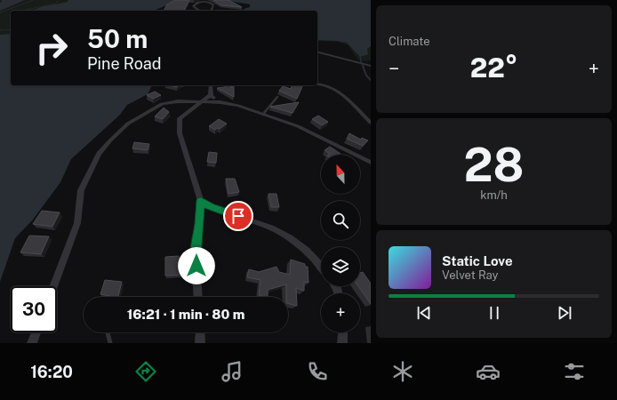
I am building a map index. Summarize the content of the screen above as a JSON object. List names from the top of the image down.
{
  "north": "top",
  "page": {
    "tile": [
      "Climate",
      ["28", "km/h"]
    ],
    "turn": ["50 m", "Pine Road"],
    "heat": ["−", "22°", "+"],
    "map_buttons": "+",
    "song": ["Static Love", "Velvet Ray"],
    "limit": "30",
    "trip": "16:21 · 1 min · 80 m",
    "tabs": "16:20"
  }
}
